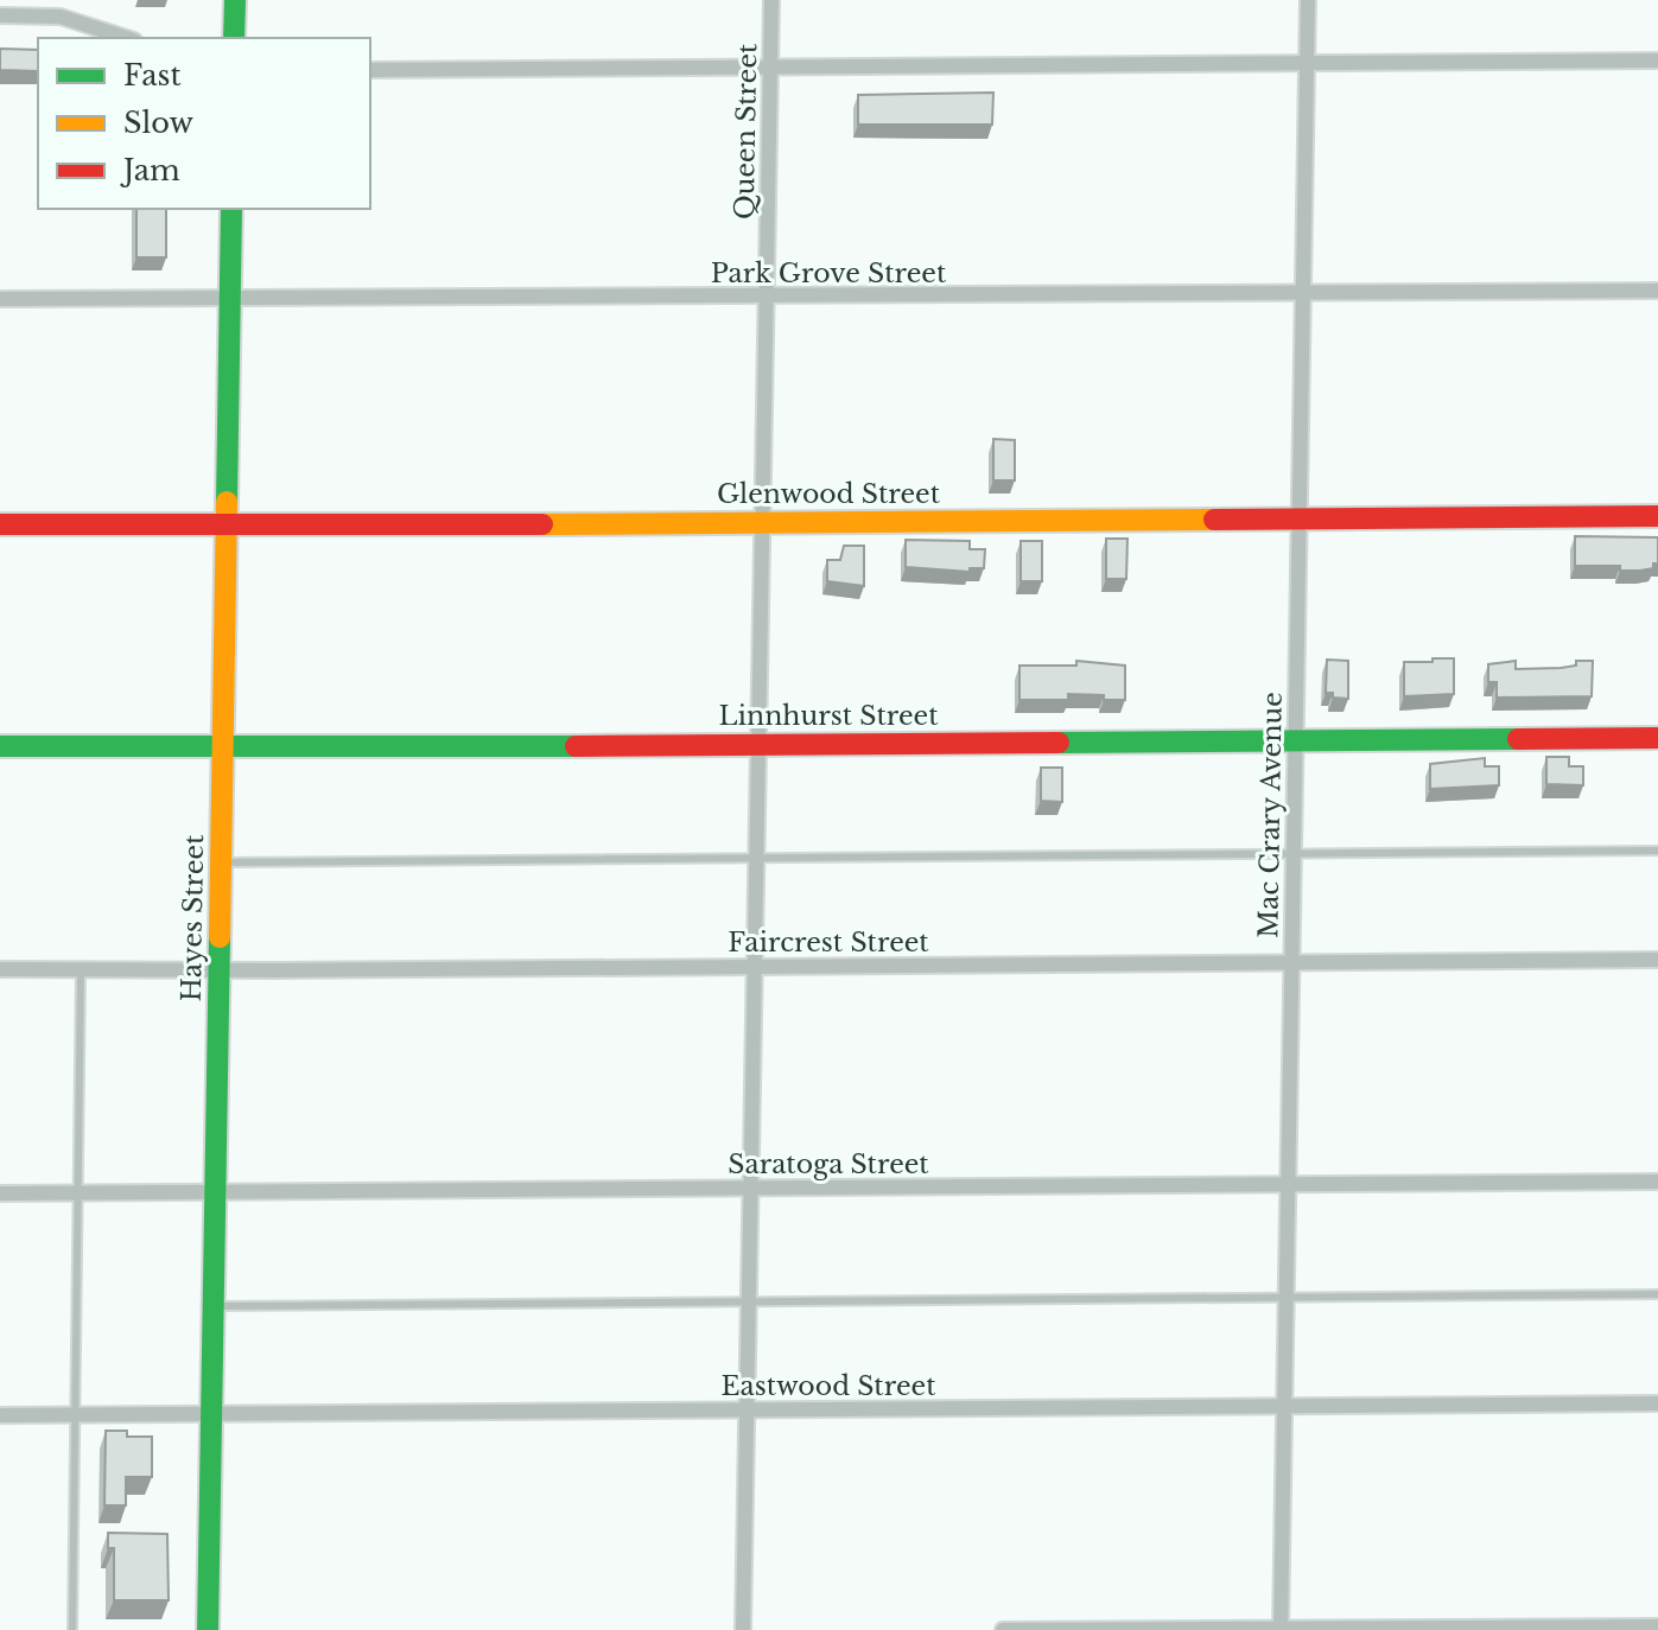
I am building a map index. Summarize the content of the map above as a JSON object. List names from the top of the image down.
{
  "streets": {
    "street": [
      "Queen Street",
      "Park Grove Street",
      "Glenwood Street",
      "Linnhurst Street",
      "Mac Crary Avenue",
      "Hayes Street",
      "Faircrest Street",
      "Saratoga Street",
      "Eastwood Street"
    ]
  },
  "crossings": [
    ["Queen Street", "Park Grove Street"],
    ["Queen Street", "Glenwood Street"],
    ["Queen Street", "Linnhurst Street"],
    ["Queen Street", "Faircrest Street"],
    ["Queen Street", "Saratoga Street"],
    ["Queen Street", "Eastwood Street"],
    ["Park Grove Street", "Mac Crary Avenue"],
    ["Park Grove Street", "Hayes Street"],
    ["Glenwood Street", "Mac Crary Avenue"],
    ["Glenwood Street", "Hayes Street"],
    ["Linnhurst Street", "Mac Crary Avenue"],
    ["Linnhurst Street", "Hayes Street"],
    ["Mac Crary Avenue", "Faircrest Street"],
    ["Mac Crary Avenue", "Saratoga Street"],
    ["Mac Crary Avenue", "Eastwood Street"],
    ["Hayes Street", "Faircrest Street"],
    ["Hayes Street", "Saratoga Street"],
    ["Hayes Street", "Eastwood Street"]
  ],
  "legend": ["Fast", "Slow", "Jam"]
}
